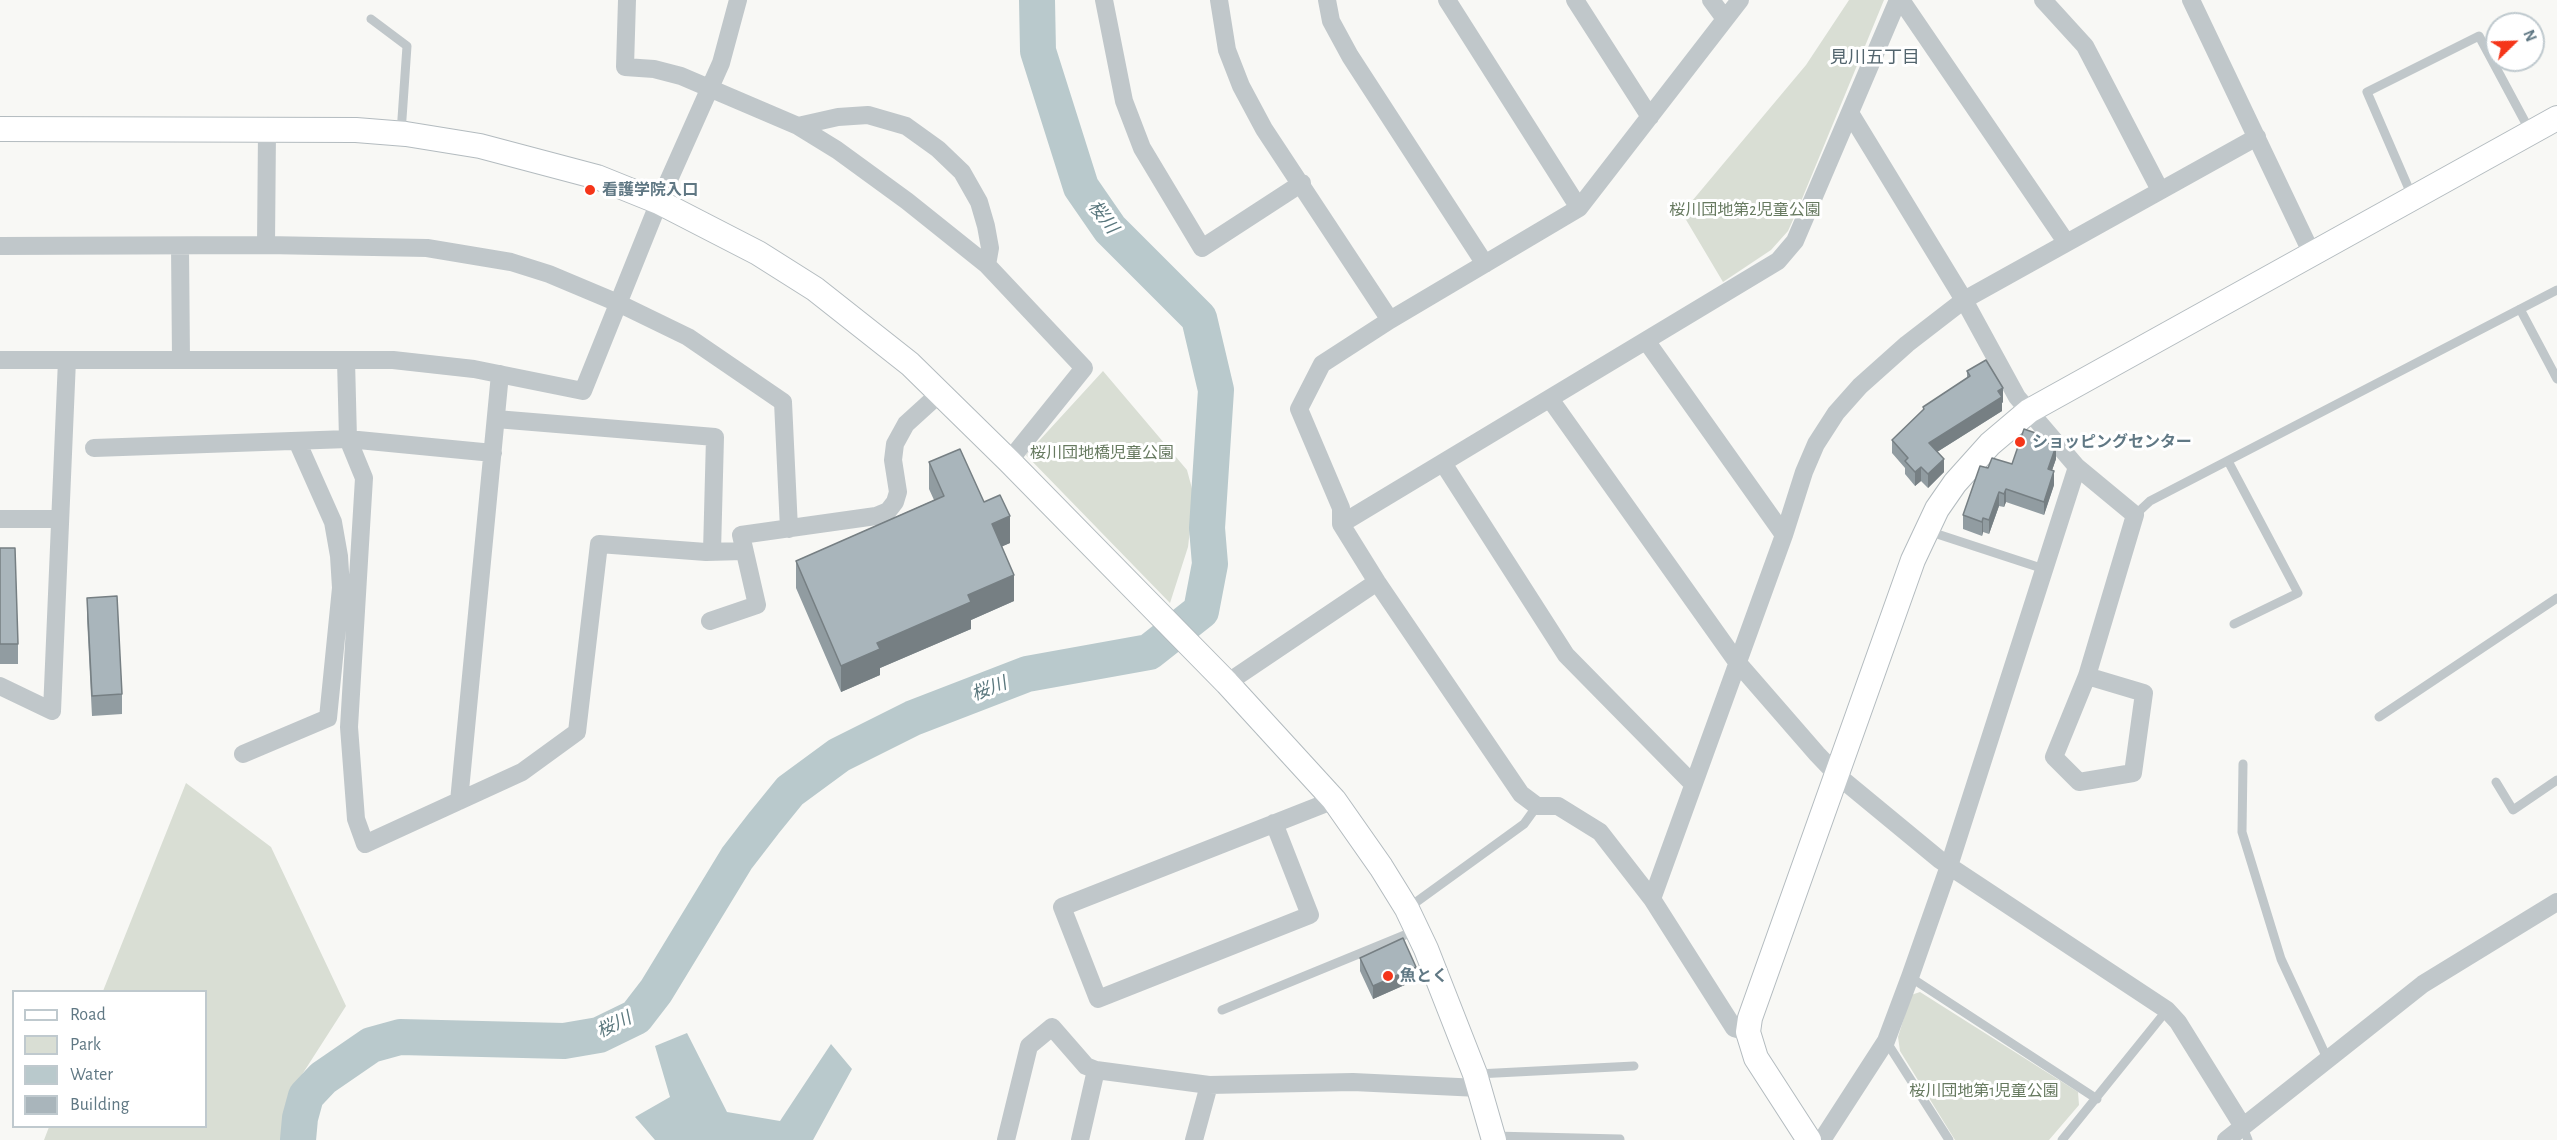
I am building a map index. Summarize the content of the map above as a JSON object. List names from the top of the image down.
{
  "districts": ["見川五丁目"],
  "water": ["桜川"],
  "parks": ["桜川団地第2児童公園", "桜川団地橋児童公園", "桜川団地第1児童公園"],
  "places": ["看護学院入口", "ショッピングセンター", "魚とく"],
  "legend": [
    "Road",
    "Park",
    "Water",
    "Building"
  ],
  "north": "top right"
}
